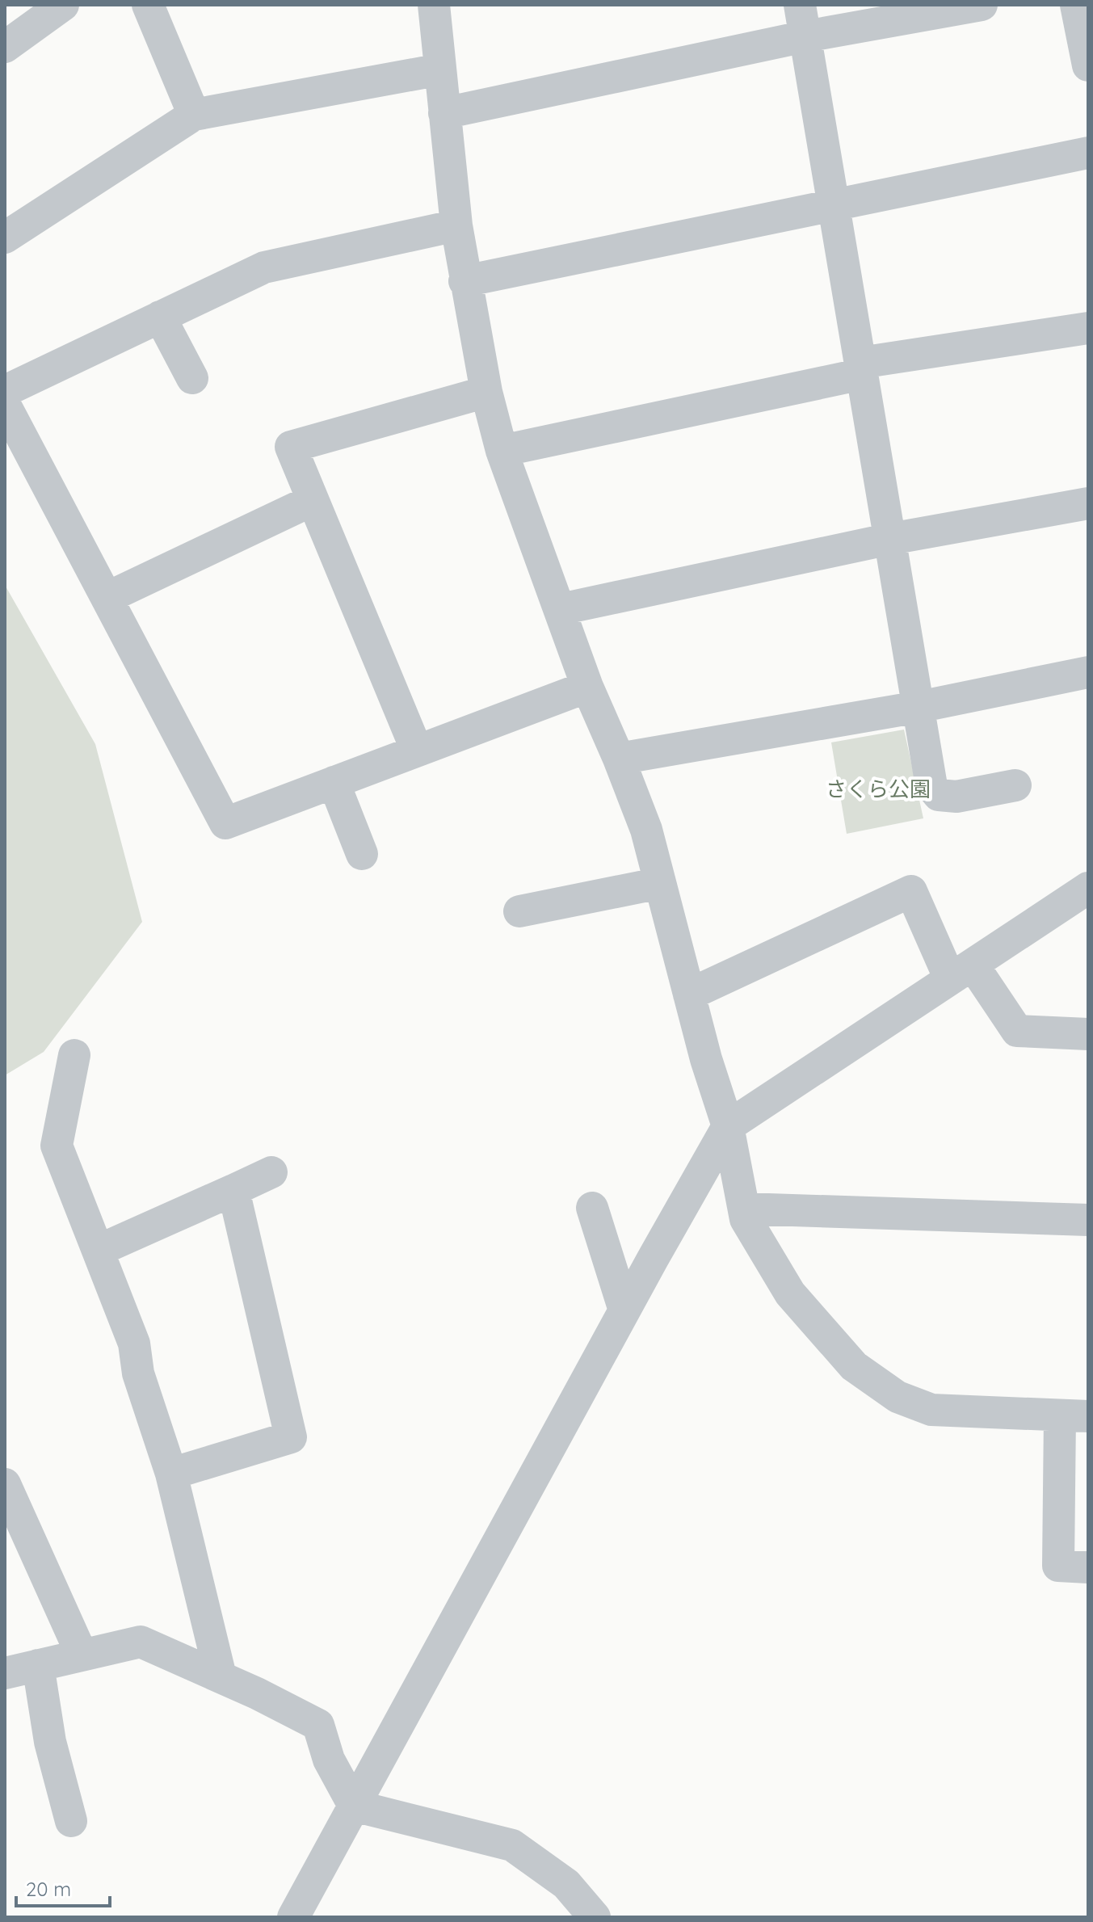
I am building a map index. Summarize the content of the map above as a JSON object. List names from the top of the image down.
{
  "parks": ["さくら公園"],
  "scale_bar": "20 m"
}
